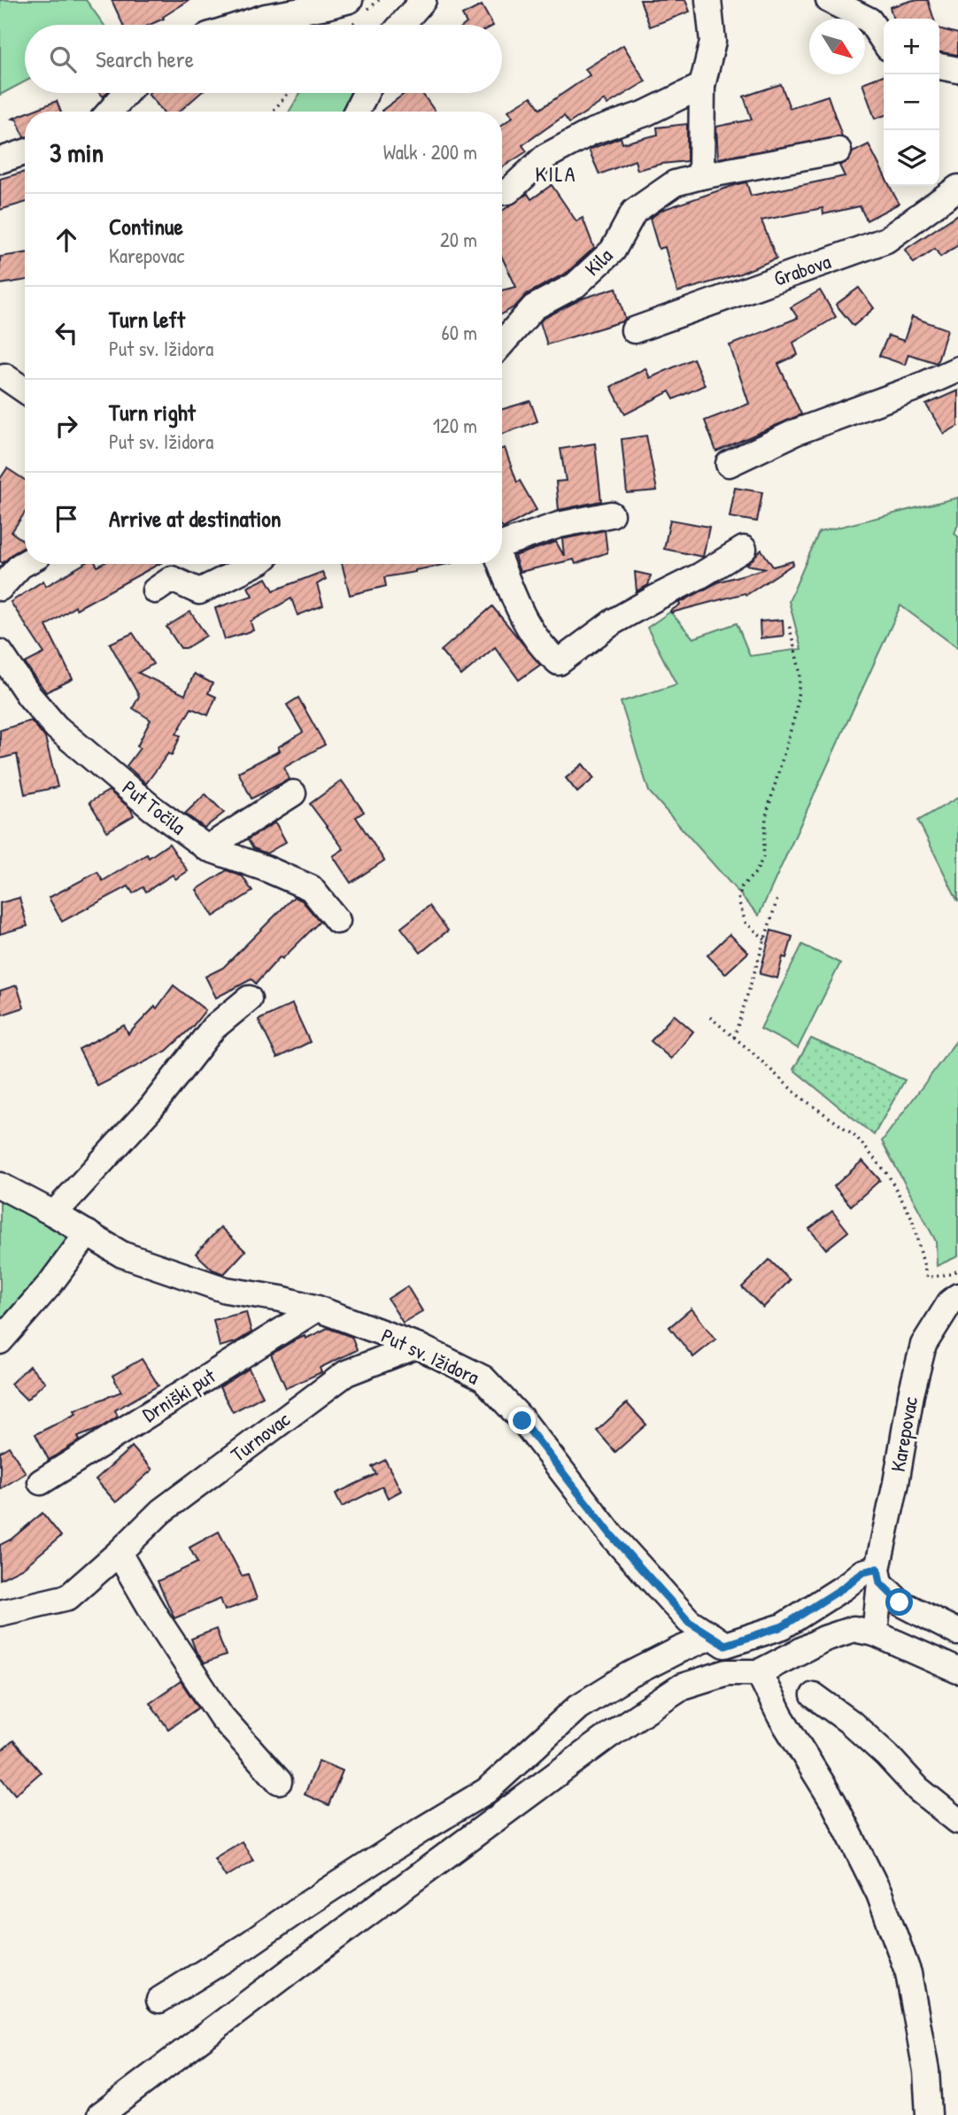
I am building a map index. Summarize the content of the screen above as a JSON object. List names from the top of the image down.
{
  "streets": {
    "street": [
      "Kila",
      "Grabova",
      "Put Točila",
      "Put sv. Ižidora",
      "Drniški put",
      "Karepovac",
      "Turnovac"
    ]
  },
  "crossings": [
    ["Put sv. Ižidora", "Drniški put"],
    ["Put sv. Ižidora", "Karepovac"],
    ["Put sv. Ižidora", "Turnovac"]
  ],
  "districts": ["KILA"],
  "north": "bottom right",
  "page": {
    "map_buttons": ["+", "−"],
    "search": "Search here",
    "heading": ["3 min", "Walk · 200 m"],
    "list": [
      ["Continue", "Karepovac", "20 m"],
      ["Turn left", "Put sv. Ižidora", "60 m"],
      ["Turn right", "Put sv. Ižidora", "120 m"],
      "Arrive at destination"
    ]
  }
}
